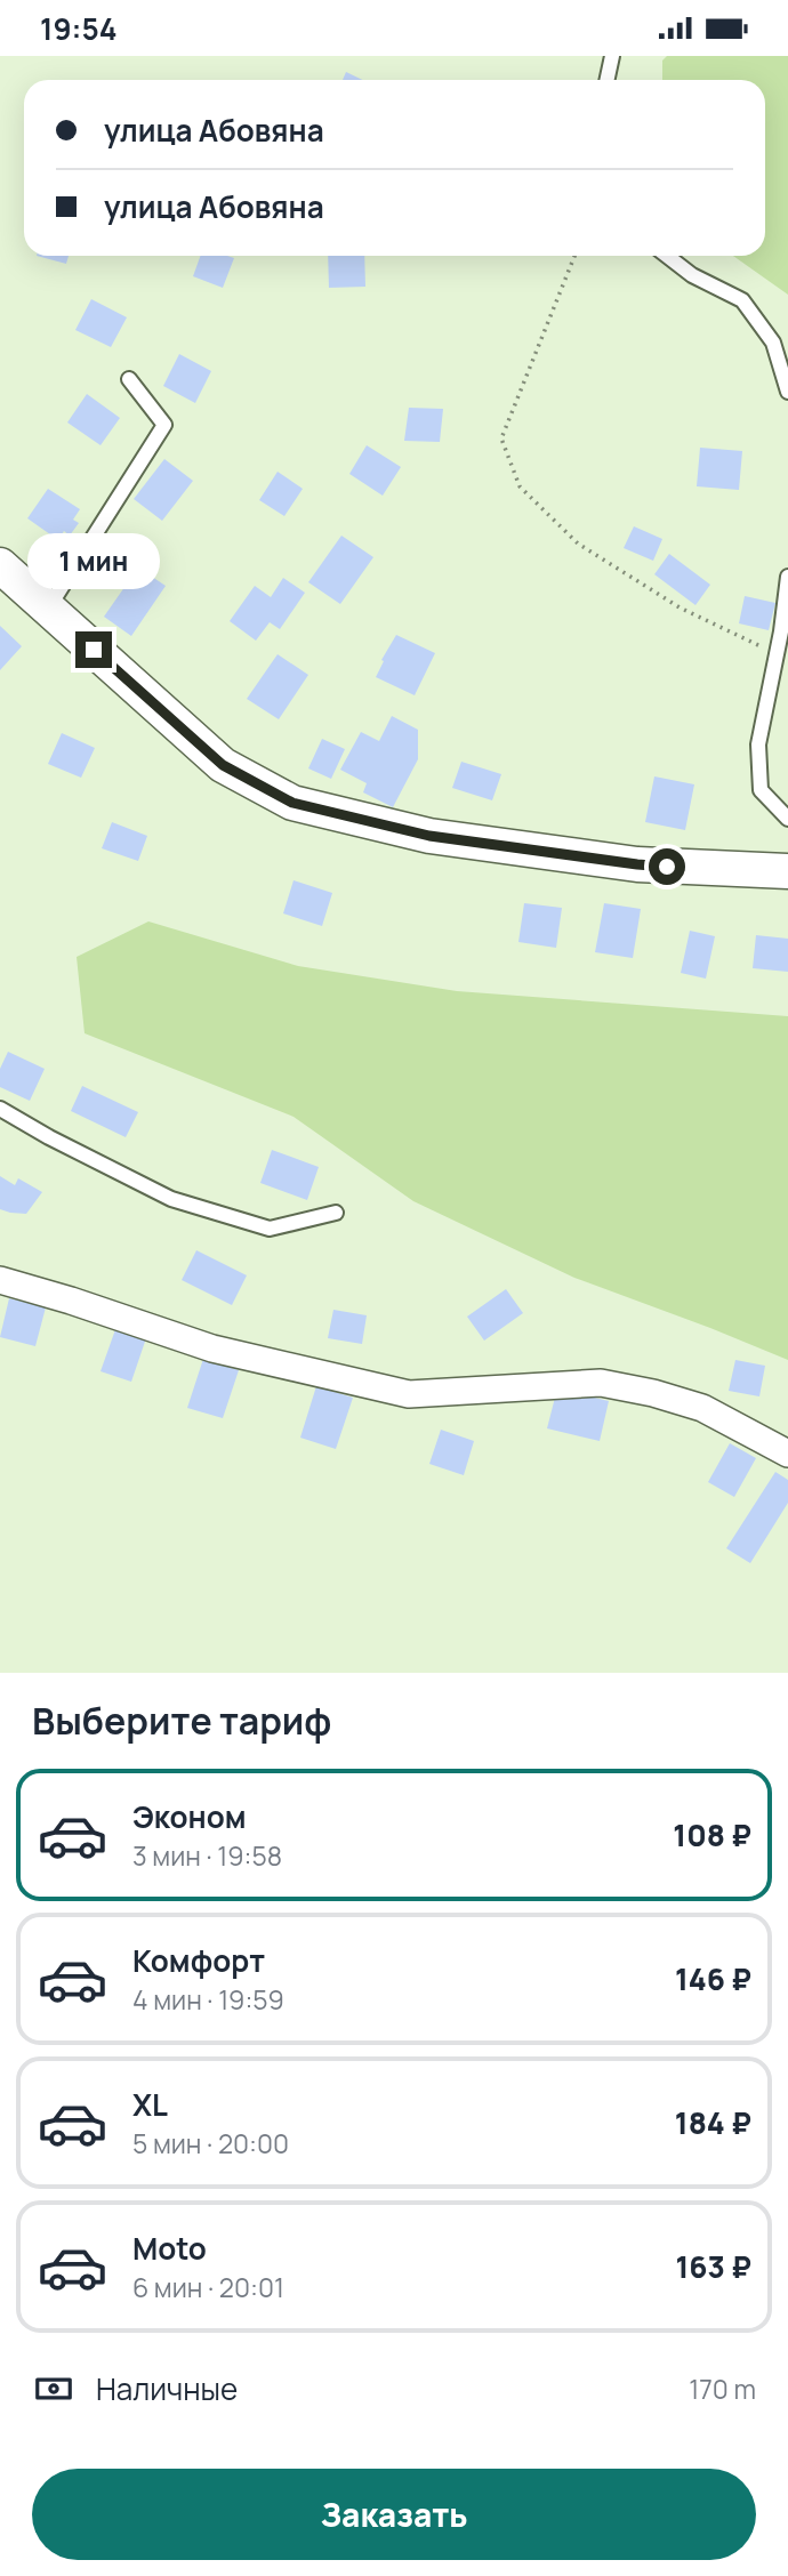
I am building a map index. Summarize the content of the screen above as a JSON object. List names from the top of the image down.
{
  "page": {
    "status": "19:54",
    "banner": ["улица Абовяна", "улица Абовяна"],
    "bubble": "1 мин",
    "heading": "Выберите тариф",
    "list": [
      {
        "name": "Эконом",
        "note": "3 мин · 19:58",
        "value": "108 ₽"
      },
      {
        "name": "Комфорт",
        "note": "4 мин · 19:59",
        "value": "146 ₽"
      },
      {
        "name": "XL",
        "note": "5 мин · 20:00",
        "value": "184 ₽"
      },
      {
        "name": "Moto",
        "note": "6 мин · 20:01",
        "value": "163 ₽"
      }
    ],
    "pay": ["Наличные", "170 m"],
    "buttons": "Заказать"
  }
}
